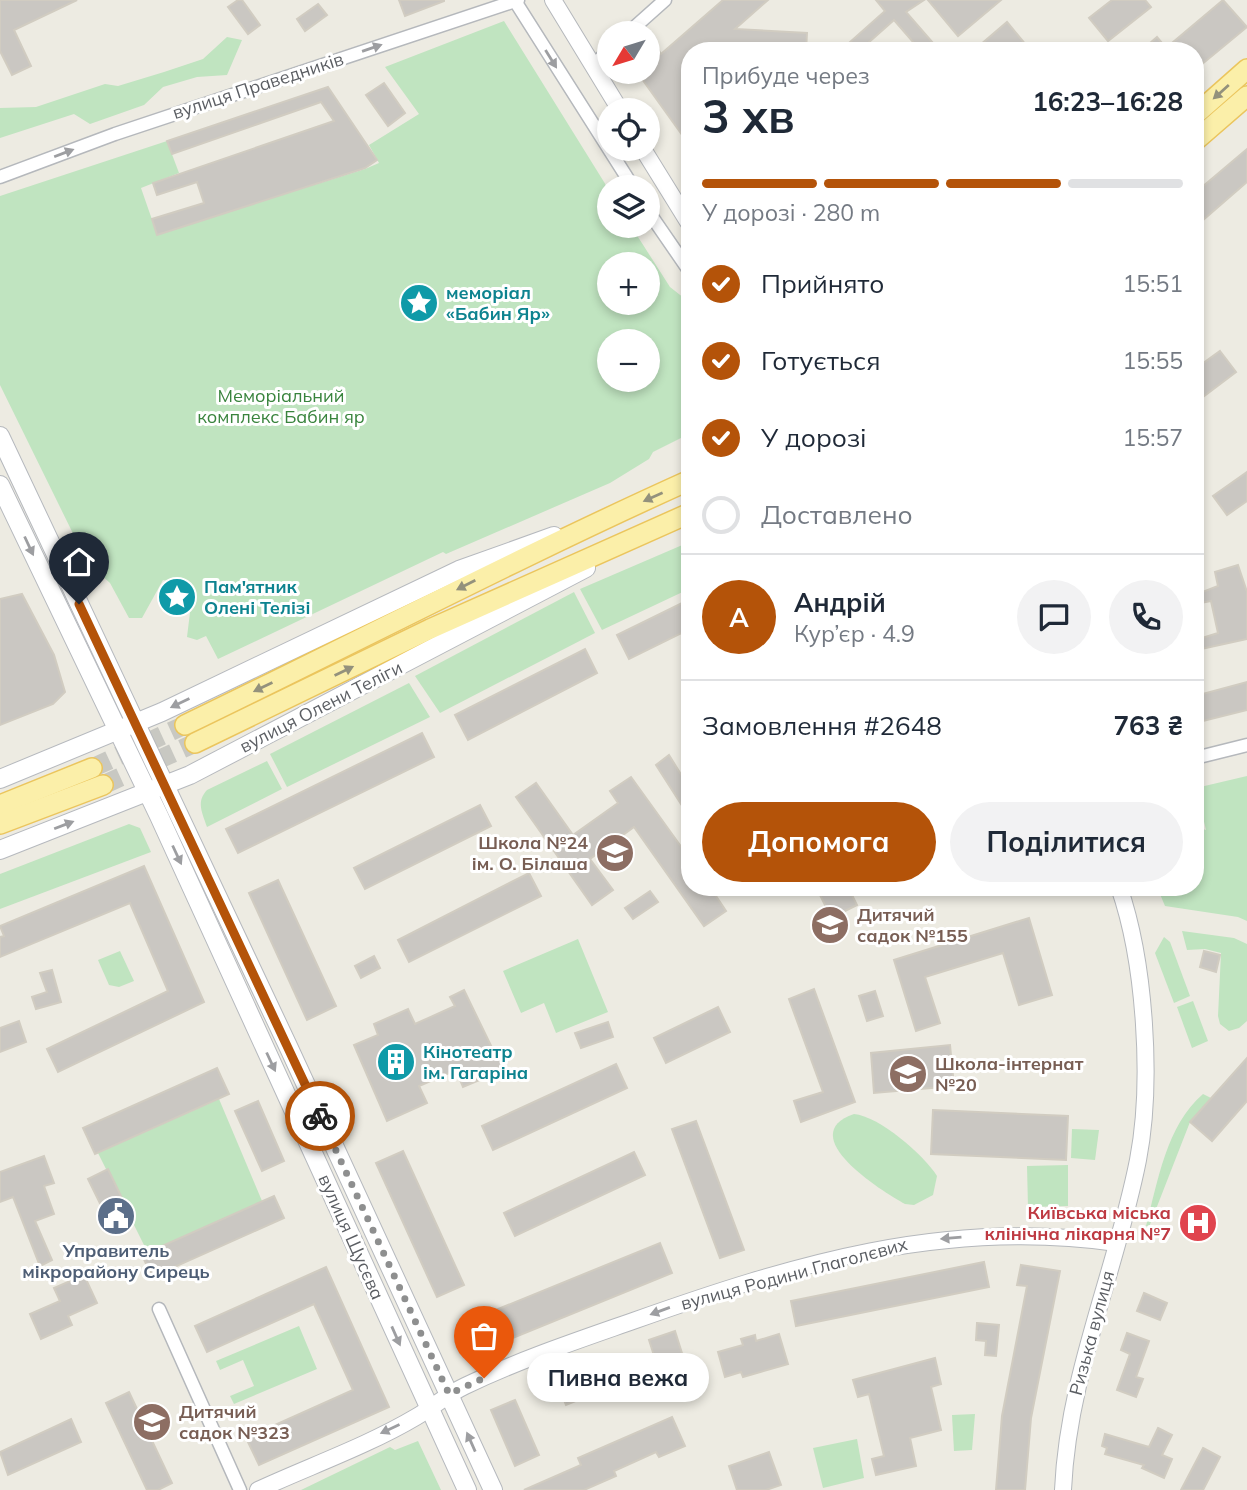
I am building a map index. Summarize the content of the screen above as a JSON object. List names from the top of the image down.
{
  "streets": {
    "main road": ["вулиця Олени Теліги", "вулиця Щусєва"],
    "street": ["вулиця Праведників", "вулиця Родини Глаголєвих", "Ризька вулиця"]
  },
  "crossings": [
    ["вулиця Олени Теліги", "вулиця Щусєва"],
    ["вулиця Щусєва", "вулиця Родини Глаголєвих"],
    ["вулиця Родини Глаголєвих", "Ризька вулиця"]
  ],
  "one_way": ["вулиця Праведників", "вулиця Родини Глаголєвих"],
  "parks": ["Меморіальний комплекс Бабин яр"],
  "places": {
    "place": ["меморіал «Бабин Яр»", "Пам'ятник Олені Телізі"],
    "school or university": [
      "Школа №24 ім. О. Білаша",
      "Дитячий садок №155",
      "Школа-інтернат №20",
      "Дитячий садок №323"
    ],
    "building": ["Кінотеатр ім. Гагаріна"],
    "public building": ["Управитель мікрорайону Сирець"],
    "hospital": ["Київська міська клінічна лікарня №7"],
    "other": ["Пивна вежа"]
  },
  "north": "bottom left",
  "page": {
    "map_buttons": ["+", "−"],
    "heading": ["3 хв", "Прибуде через", "16:23–16:28"],
    "panel": [
      "Андрій",
      "Кур’єр · 4.9",
      "Замовлення #2648",
      "763 ₴"
    ],
    "bar": "У дорозі · 280 m",
    "list": [
      ["Прийнято", "15:51"],
      ["Готується", "15:55"],
      ["У дорозі", "15:57"],
      "Доставлено"
    ],
    "round": "А",
    "buttons": ["Допомога", "Поділитися"],
    "bubble": "Пивна вежа"
  }
}
